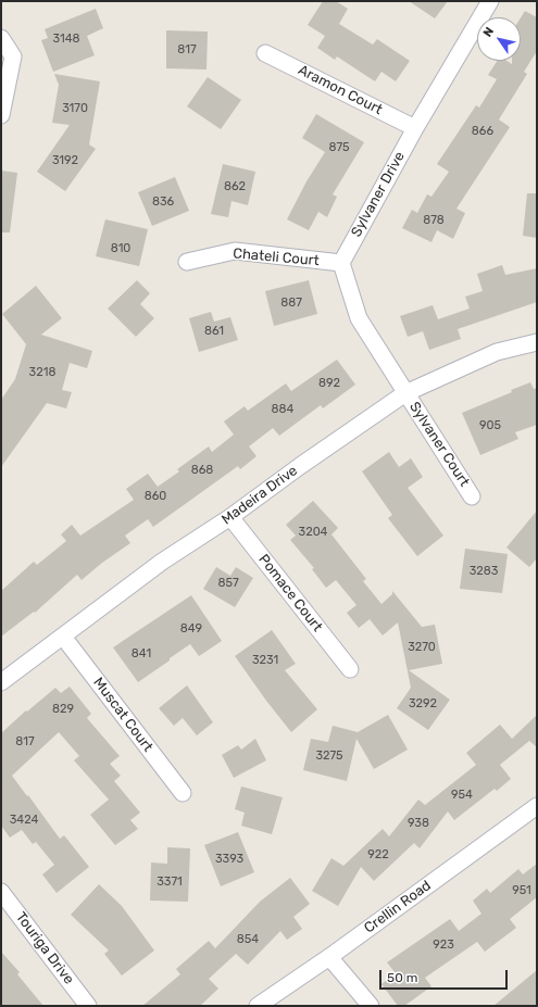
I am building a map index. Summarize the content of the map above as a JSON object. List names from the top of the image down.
{
  "streets": {
    "street": [
      "Aramon Court",
      "Sylvaner Drive",
      "Chateli Court",
      "Sylvaner Court",
      "Madeira Drive",
      "Pomace Court",
      "Muscat Court",
      "Crellin Road",
      "Touriga Drive"
    ]
  },
  "crossings": [
    ["Aramon Court", "Sylvaner Drive"],
    ["Sylvaner Drive", "Chateli Court"],
    ["Sylvaner Court", "Madeira Drive"],
    ["Madeira Drive", "Pomace Court"],
    ["Madeira Drive", "Muscat Court"]
  ],
  "house_numbers": [
    "3148",
    "817",
    "3170",
    "866",
    "875",
    "3192",
    "862",
    "836",
    "878",
    "810",
    "887",
    "861",
    "3218",
    "892",
    "884",
    "905",
    "868",
    "860",
    "3204",
    "3283",
    "857",
    "849",
    "3270",
    "841",
    "3231",
    "3292",
    "829",
    "817",
    "3275",
    "954",
    "3424",
    "938",
    "922",
    "3393",
    "3371",
    "951",
    "854",
    "923"
  ],
  "scale_bar": "50 m",
  "north": "top left"
}
